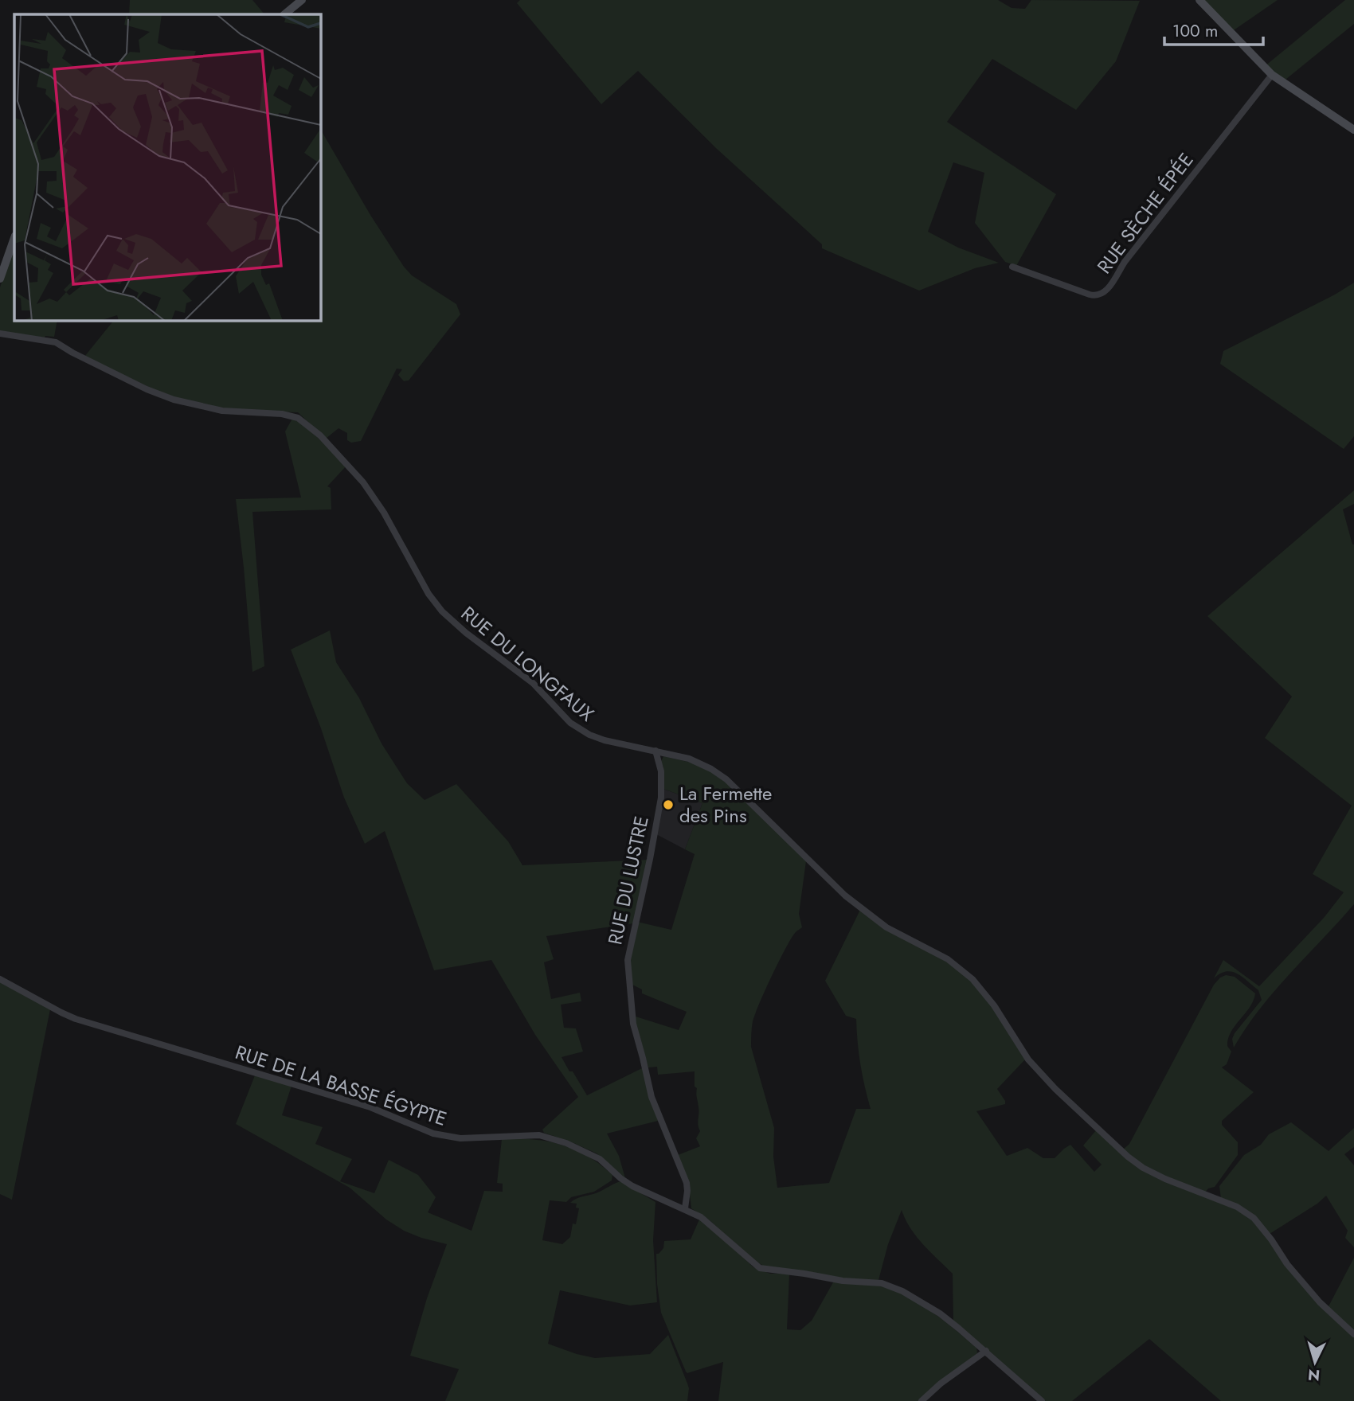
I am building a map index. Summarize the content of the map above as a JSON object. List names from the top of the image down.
{
  "streets": {
    "street": [
      "RUE SÈCHE ÉPÉE",
      "RUE DU LONGFAUX",
      "RUE DU LUSTRE",
      "RUE DE LA BASSE ÉGYPTE"
    ]
  },
  "crossings": [
    ["RUE DU LONGFAUX", "RUE DU LUSTRE"],
    ["RUE DU LUSTRE", "RUE DE LA BASSE ÉGYPTE"]
  ],
  "places": ["La Fermette des Pins"],
  "scale_bar": "100 m",
  "north": "bottom"
}
